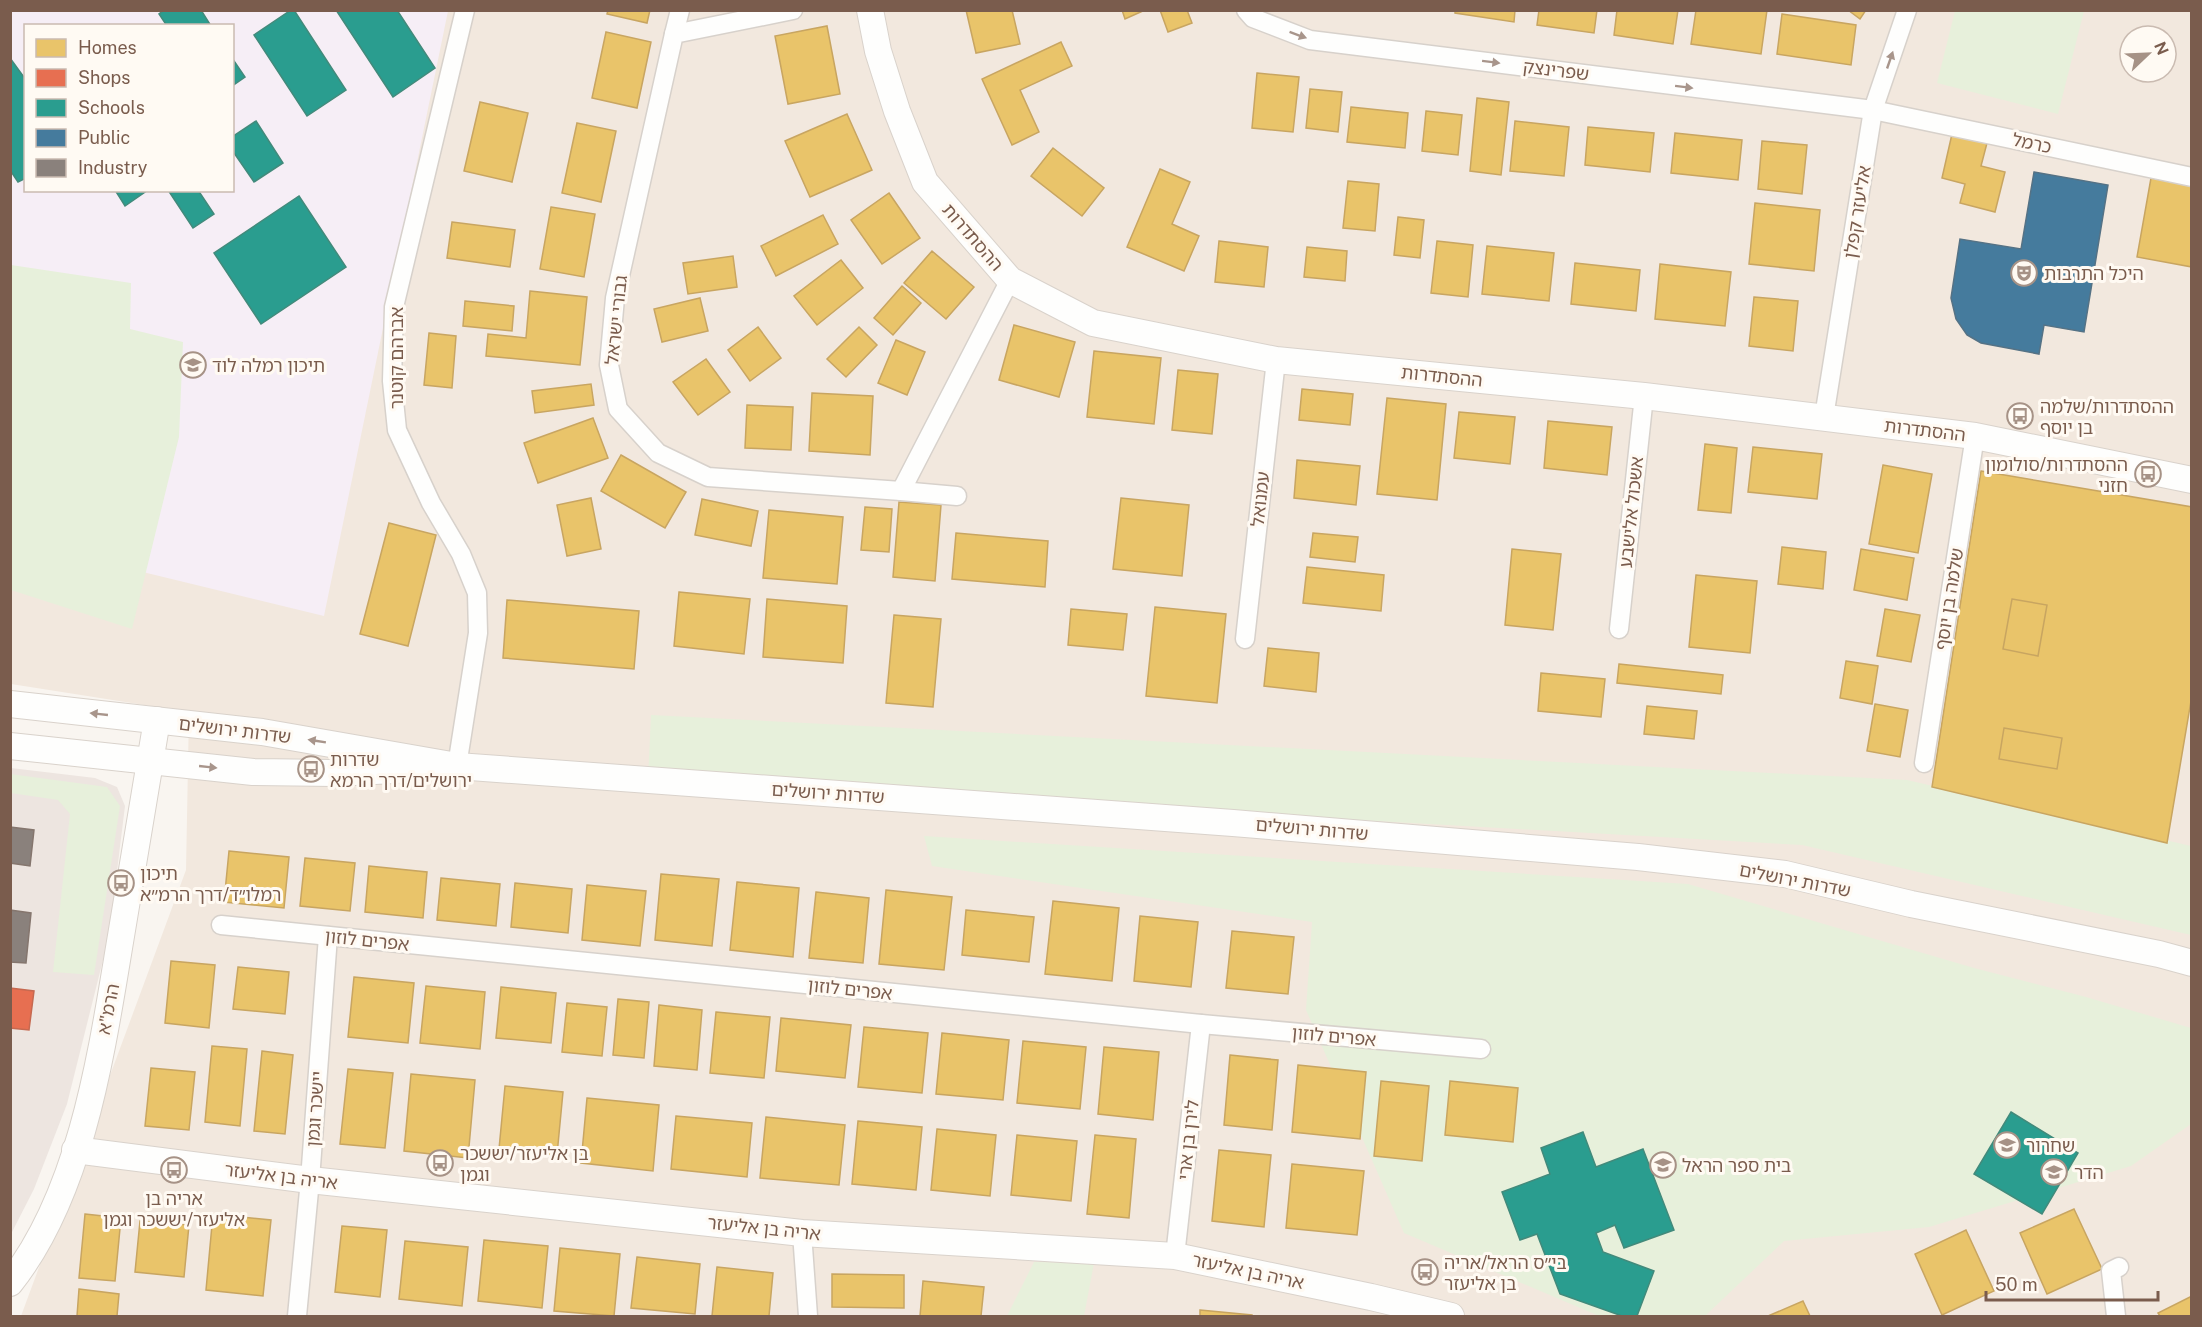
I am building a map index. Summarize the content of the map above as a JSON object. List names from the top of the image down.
{
  "streets": {
    "street": [
      "שפרינצק",
      "כרמל",
      "אליעזר קפלן",
      "ההסתדרות",
      "גבורי ישראל",
      "אברהם קוטנר",
      "עמנואל",
      "אשכול אלישבע",
      "שלמה בן יוסף",
      "שדרות ירושלים",
      "אפרים לוזון",
      "הרמ\"א",
      "יישכר וגמן",
      "לירן בן ארי",
      "אריה בן אליעזר"
    ]
  },
  "crossings": [
    ["שפרינצק", "כרמל"],
    ["שפרינצק", "אליעזר קפלן"],
    ["כרמל", "אליעזר קפלן"],
    ["אליעזר קפלן", "ההסתדרות"],
    ["ההסתדרות", "עמנואל"],
    ["ההסתדרות", "אשכול אלישבע"],
    ["ההסתדרות", "שלמה בן יוסף"],
    ["אברהם קוטנר", "שדרות ירושלים"],
    ["שדרות ירושלים", "הרמ\"א"],
    ["אפרים לוזון", "יישכר וגמן"],
    ["אפרים לוזון", "לירן בן ארי"],
    ["הרמ\"א", "אריה בן אליעזר"],
    ["יישכר וגמן", "אריה בן אליעזר"],
    ["לירן בן ארי", "אריה בן אליעזר"]
  ],
  "one_way": ["שפרינצק"],
  "places": {
    "theatre": ["היכל התרבות"],
    "school or university": [
      "תיכון רמלה לוד",
      "שחרור",
      "בית ספר הראל",
      "הדר"
    ],
    "bus stop": [
      "ההסתדרות/שלמה בן יוסף",
      "ההסתדרות/סולומון חזני",
      "שדרות ירושלים/דרך הרמא",
      "תיכון רמלו״ד/דרך הרמ״א",
      "בן אליעזר/יששכר וגמן",
      "אריה בן אליעזר/יששכר וגמן",
      "בי״ס הראל/אריה בן אליעזר"
    ]
  },
  "legend": [
    "Homes",
    "Shops",
    "Schools",
    "Public",
    "Industry"
  ],
  "scale_bar": "50 m",
  "north": "top right"
}
